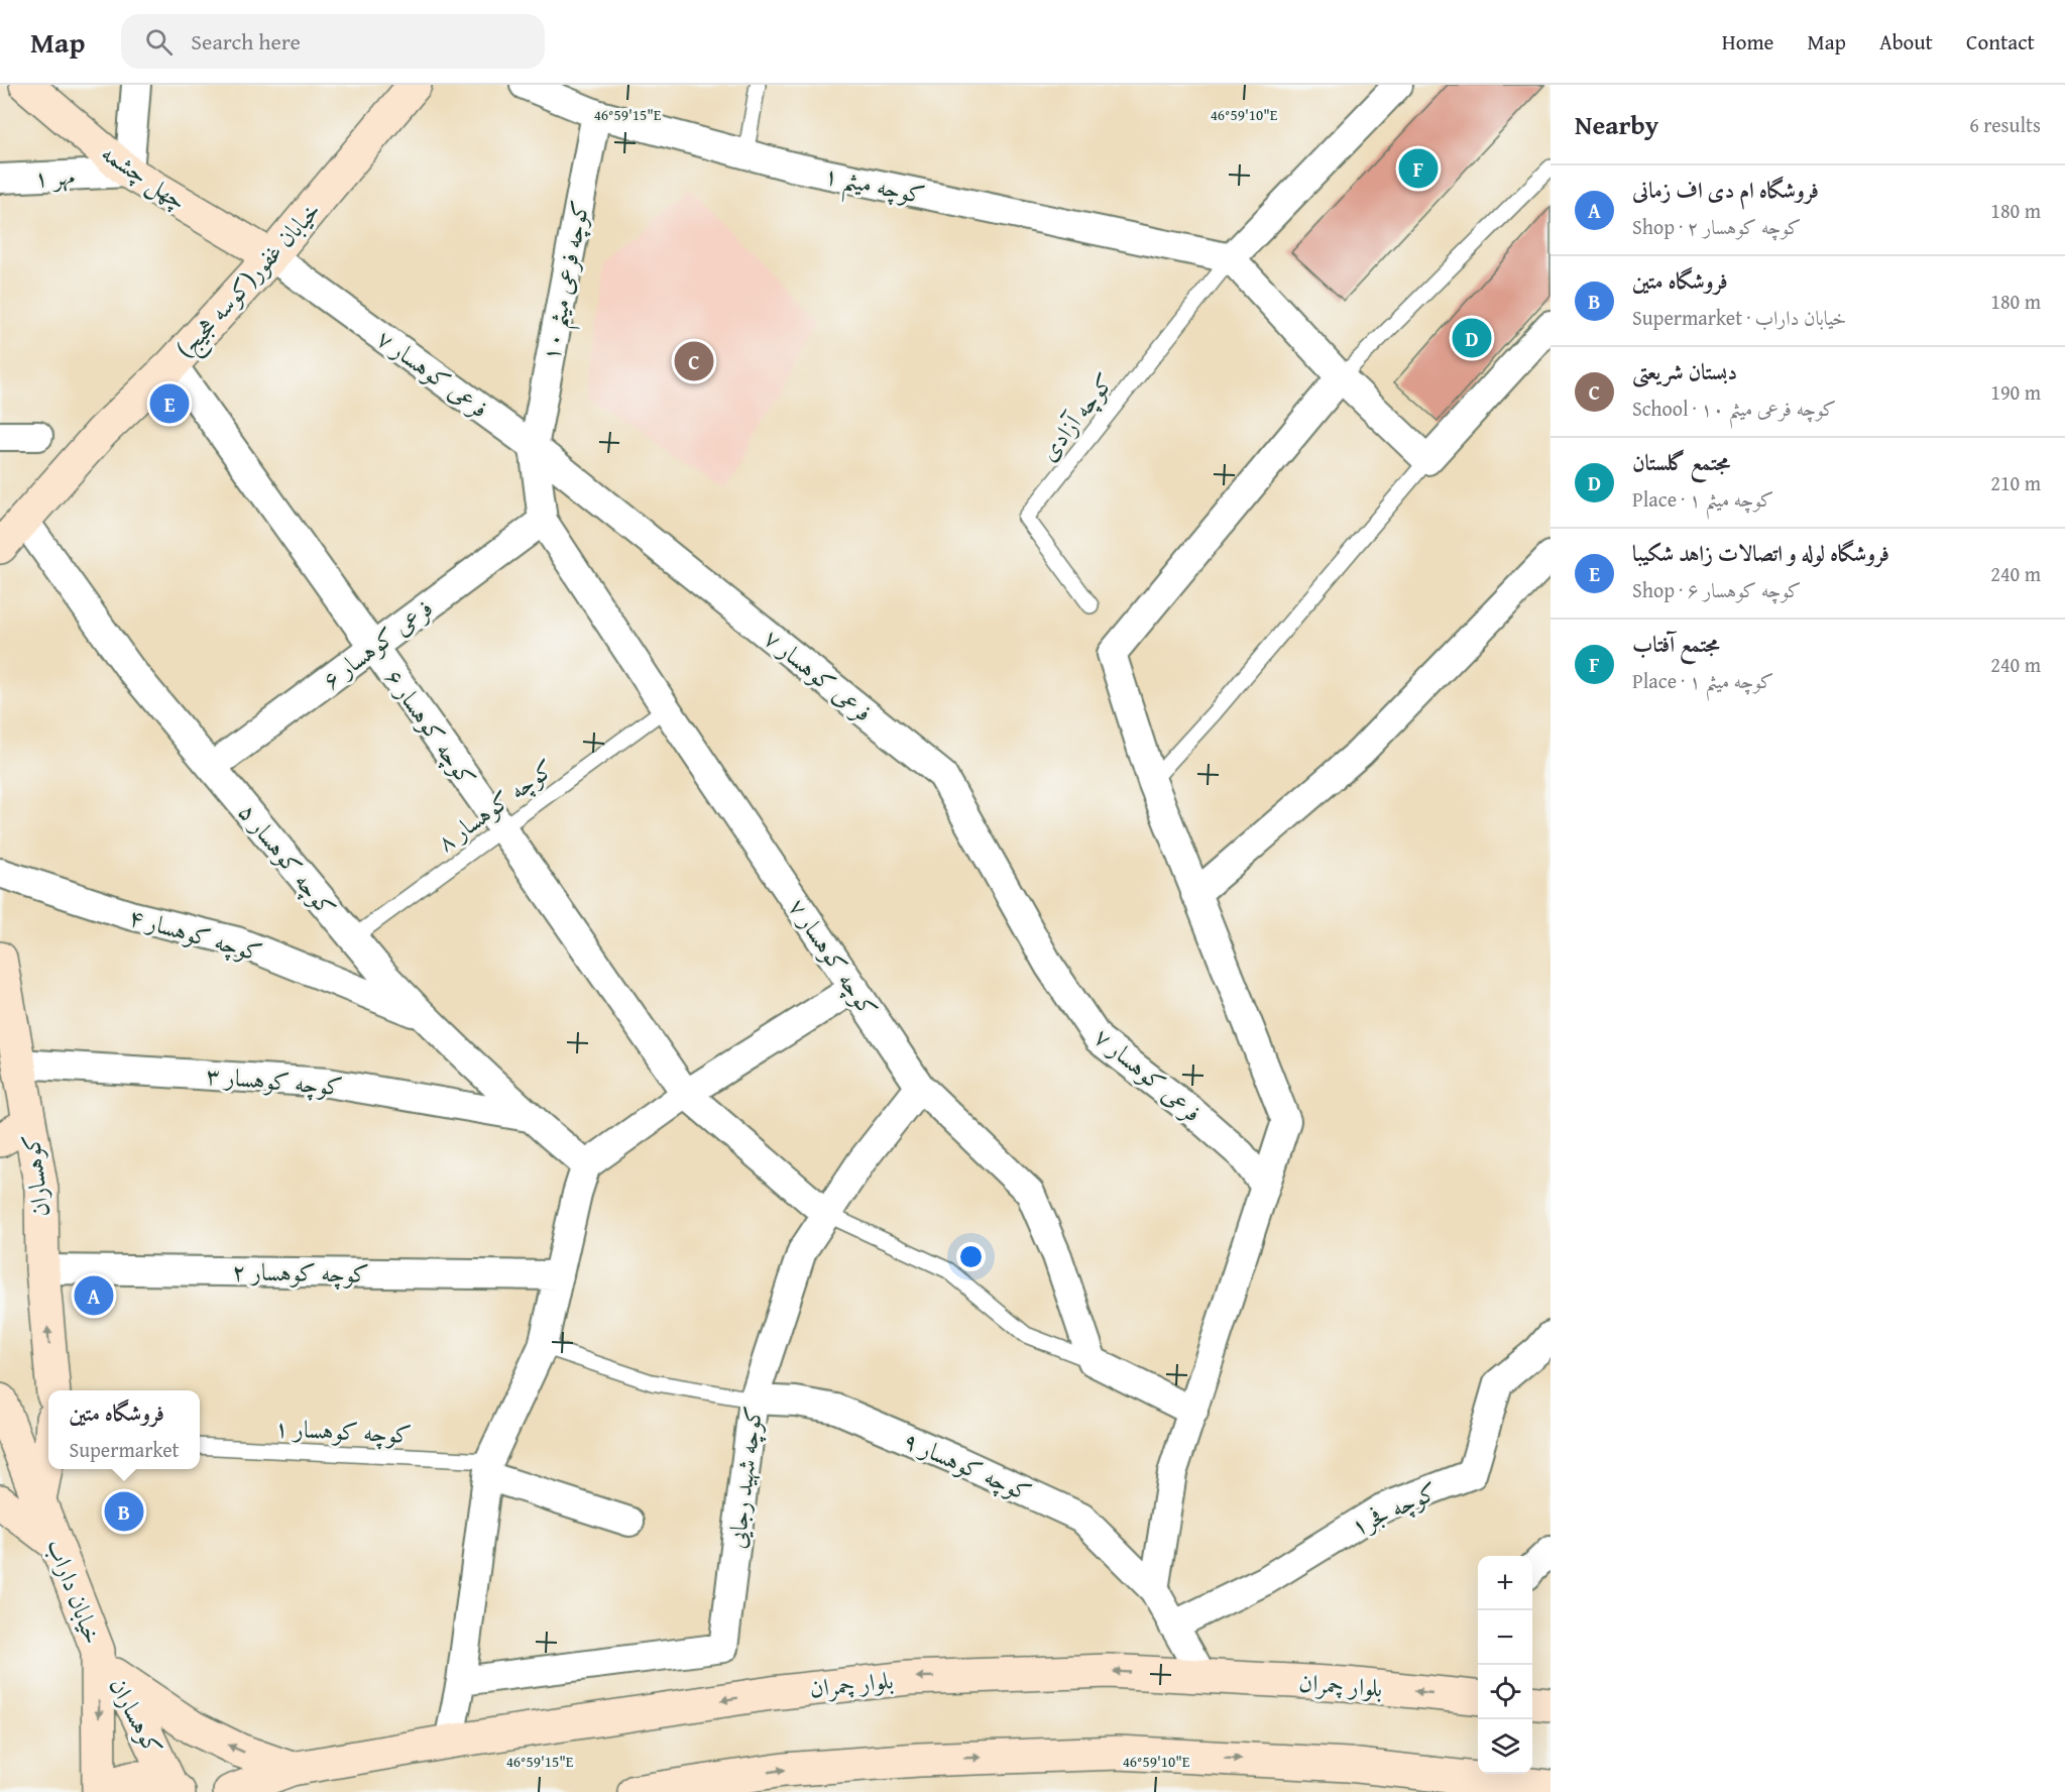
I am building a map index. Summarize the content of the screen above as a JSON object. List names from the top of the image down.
{
  "streets": {
    "main road": [
      "چهل چشمه",
      "خیابان غفور(کوسه هجیج)",
      "کوهساران",
      "خیابان داراب",
      "بلوار چمران"
    ],
    "street": [
      "مهر ۱",
      "کوچه میثم ۱",
      "کوچه فرعی میثم ۱۰",
      "فرعی کوهسار ۷",
      "فرعی کوهسار ۶",
      "کوچه کوهسار ۶",
      "کوچه کوهسار ۵",
      "کوچه کوهسار ۴",
      "کوچه کوهسار ۷",
      "کوچه کوهسار ۳",
      "کوچه کوهسار ۲",
      "کوچه کوهسار ۹",
      "کوچه شهید رجایی",
      "کوچه فجر۱"
    ],
    "lane": ["کوچه آزادی", "کوچه کوهسار ۸", "کوچه کوهسار ۱"]
  },
  "crossings": [
    ["مهر ۱", "چهل چشمه"],
    ["چهل چشمه", "خیابان غفور(کوسه هجیج)"],
    ["چهل چشمه", "فرعی کوهسار ۷"],
    ["کوچه میثم ۱", "کوچه فرعی میثم ۱۰"],
    ["کوچه میثم ۱", "کوچه آزادی"],
    ["خیابان غفور(کوسه هجیج)", "فرعی کوهسار ۷"],
    ["خیابان غفور(کوسه هجیج)", "کوچه کوهسار ۶"],
    ["خیابان غفور(کوسه هجیج)", "کوچه کوهسار ۵"],
    ["کوچه فرعی میثم ۱۰", "فرعی کوهسار ۷"],
    ["کوچه فرعی میثم ۱۰", "کوچه کوهسار ۷"],
    ["فرعی کوهسار ۷", "کوچه کوهسار ۷"],
    ["فرعی کوهسار ۶", "کوچه کوهسار ۶"],
    ["فرعی کوهسار ۶", "کوچه کوهسار ۵"],
    ["فرعی کوهسار ۶", "کوچه کوهسار ۷"],
    ["کوچه کوهسار ۶", "کوچه کوهسار ۸"],
    ["کوچه کوهسار ۶", "کوچه شهید رجایی"],
    ["کوچه کوهسار ۸", "کوچه کوهسار ۵"],
    ["کوچه کوهسار ۸", "کوچه کوهسار ۷"],
    ["کوچه کوهسار ۵", "کوچه کوهسار ۴"],
    ["کوچه کوهسار ۵", "کوچه کوهسار ۳"],
    ["کوچه کوهسار ۷", "کوچه شهید رجایی"],
    ["کوچه کوهسار ۳", "کوهساران"],
    ["کوهساران", "کوچه کوهسار ۲"],
    ["کوهساران", "خیابان داراب"],
    ["کوچه کوهسار ۹", "کوچه شهید رجایی"],
    ["کوچه کوهسار ۹", "کوچه فجر۱"],
    ["کوچه کوهسار ۹", "بلوار چمران"]
  ],
  "page": {
    "header": "Map",
    "search": "Search here",
    "nav": [
      "Home",
      "Map",
      "About",
      "Contact"
    ],
    "heading": ["Nearby", "6 results"],
    "pins": [
      "F",
      "D",
      "C",
      "E",
      "A",
      "B"
    ],
    "list": [
      {
        "mark": "A",
        "name": "فروشگاه ام دی اف زمانی",
        "note": "Shop · کوچه کوهسار ۲",
        "value": "180 m"
      },
      {
        "mark": "B",
        "name": "فروشگاه متین",
        "note": "Supermarket · خیابان داراب",
        "value": "180 m"
      },
      {
        "mark": "C",
        "name": "دبستان شریعتی",
        "note": "School · کوچه فرعی میثم ۱۰",
        "value": "190 m"
      },
      {
        "mark": "D",
        "name": "مجتمع گلستان",
        "note": "Place · کوچه میثم ۱",
        "value": "210 m"
      },
      {
        "mark": "E",
        "name": "فروشگاه لوله و اتصالات زاهد شکیبا",
        "note": "Shop · کوچه کوهسار ۶",
        "value": "240 m"
      },
      {
        "mark": "F",
        "name": "مجتمع آفتاب",
        "note": "Place · کوچه میثم ۱",
        "value": "240 m"
      }
    ],
    "popup": ["فروشگاه متین", "Supermarket"],
    "map_buttons": ["+", "−"]
  },
  "coordinates": ["46°59'15\"E", "46°59'10\"E"]
}
